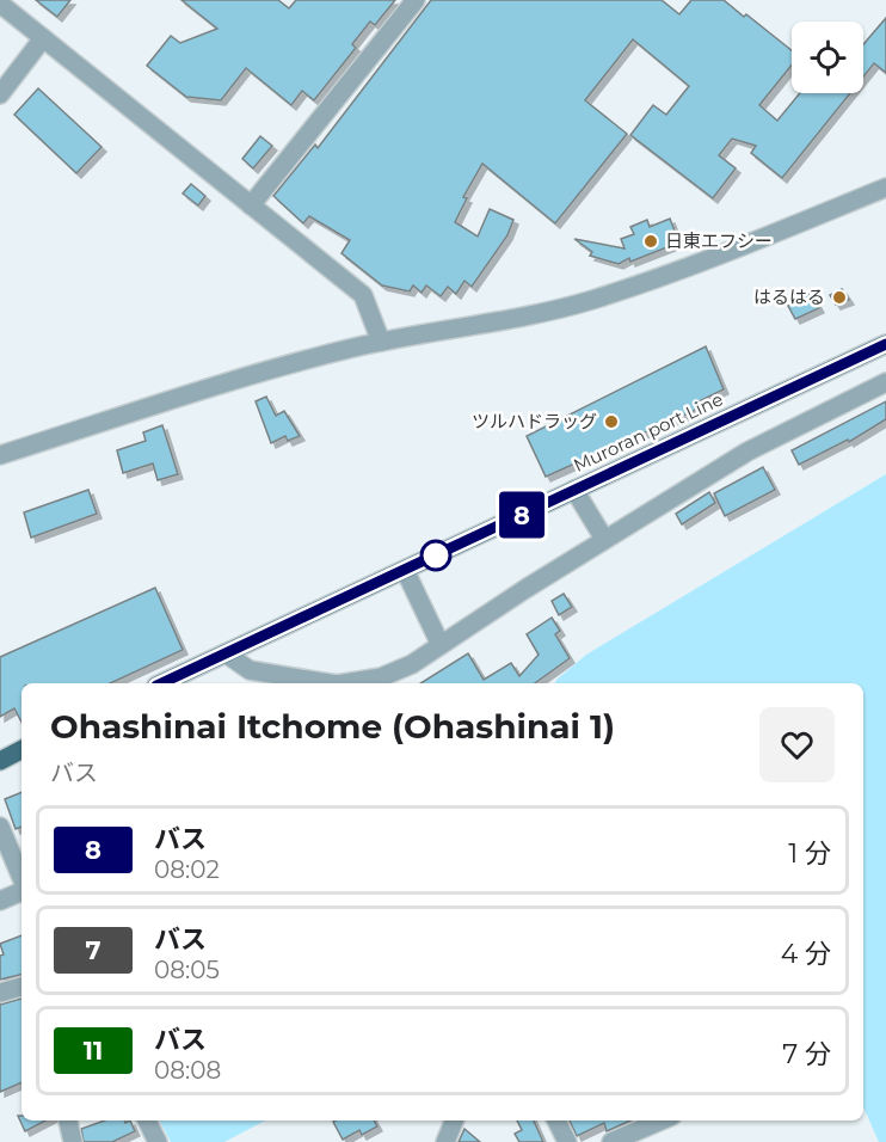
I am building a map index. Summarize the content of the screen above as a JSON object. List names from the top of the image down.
{
  "streets": {
    "main road": ["Muroran port Line"]
  },
  "places": ["日東エフシー", "はるはる", "ツルハドラッグ"],
  "lines": ["bus line 8"],
  "page": {
    "on_map": "8",
    "heading": ["Ohashinai Itchome (Ohashinai 1)", "バス"],
    "list": [
      {
        "mark": "8",
        "name": "バス",
        "note": "08:02",
        "value": "1 分"
      },
      {
        "mark": "7",
        "name": "バス",
        "note": "08:05",
        "value": "4 分"
      },
      {
        "mark": "11",
        "name": "バス",
        "note": "08:08",
        "value": "7 分"
      }
    ]
  }
}
